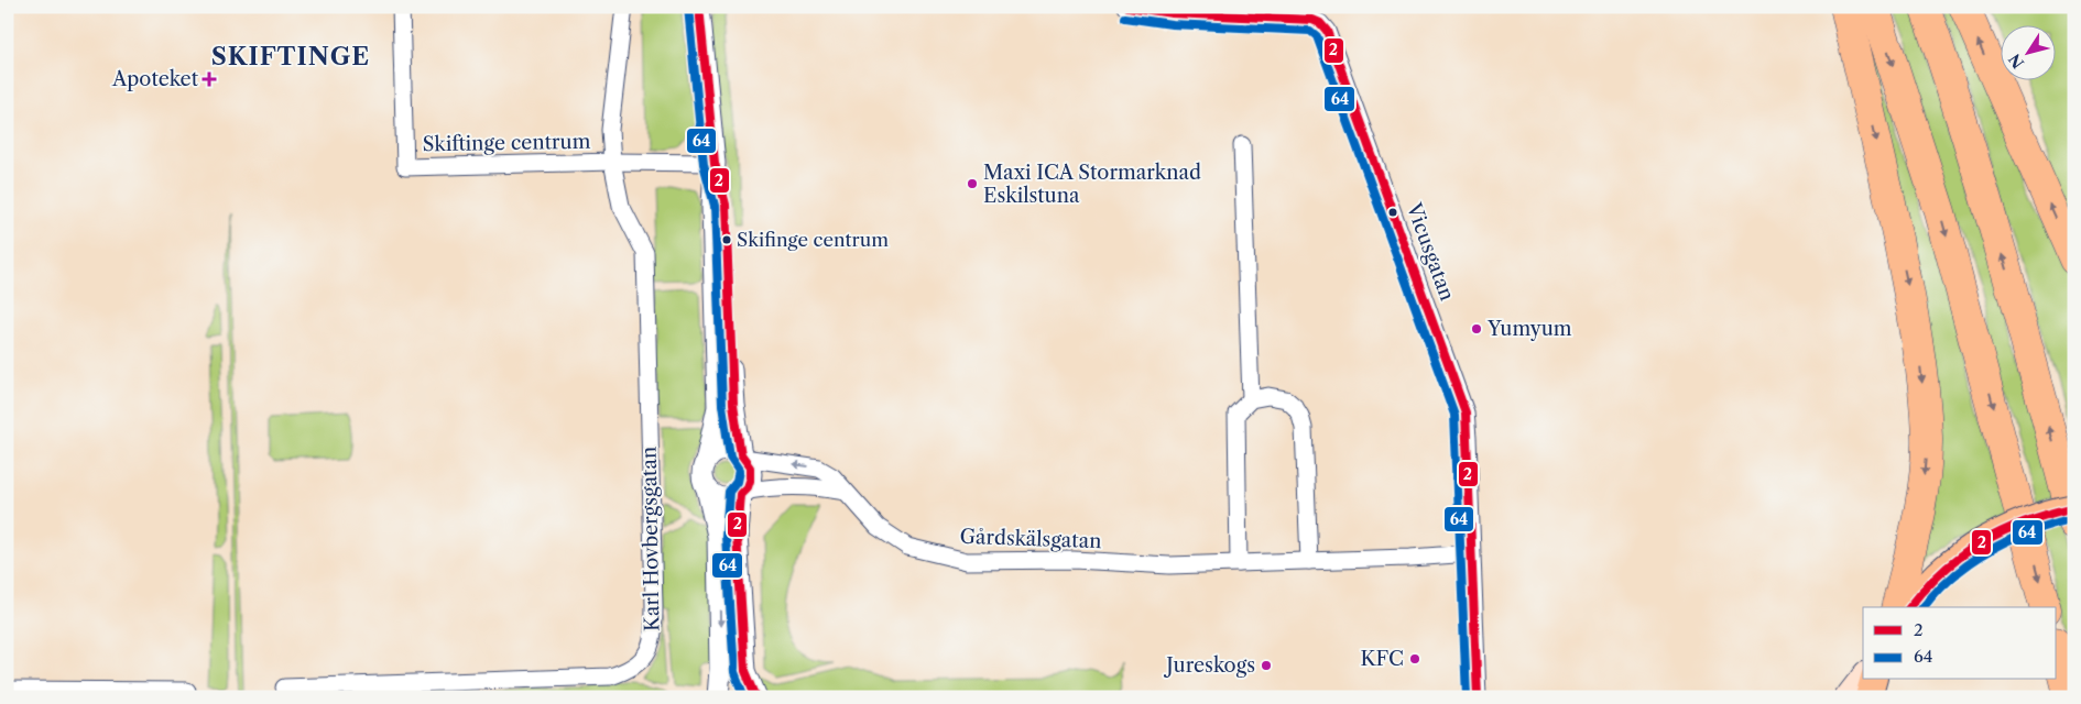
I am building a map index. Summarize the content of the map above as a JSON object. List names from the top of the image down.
{
  "streets": {
    "street": [
      "Skiftinge centrum",
      "Vicusgatan",
      "Karl Hovbergsgatan",
      "Gårdskälsgatan"
    ]
  },
  "crossings": [
    ["Skiftinge centrum", "Karl Hovbergsgatan"],
    ["Vicusgatan", "Gårdskälsgatan"]
  ],
  "districts": ["SKIFTINGE"],
  "places": {
    "health": ["Apoteket"],
    "other": [
      "Maxi ICA Stormarknad Eskilstuna",
      "Skifinge centrum",
      "Yumyum",
      "KFC",
      "Jureskogs"
    ]
  },
  "lines": ["transit line 2", "transit line 64"],
  "legend": ["2", "64"],
  "north": "bottom left"
}
